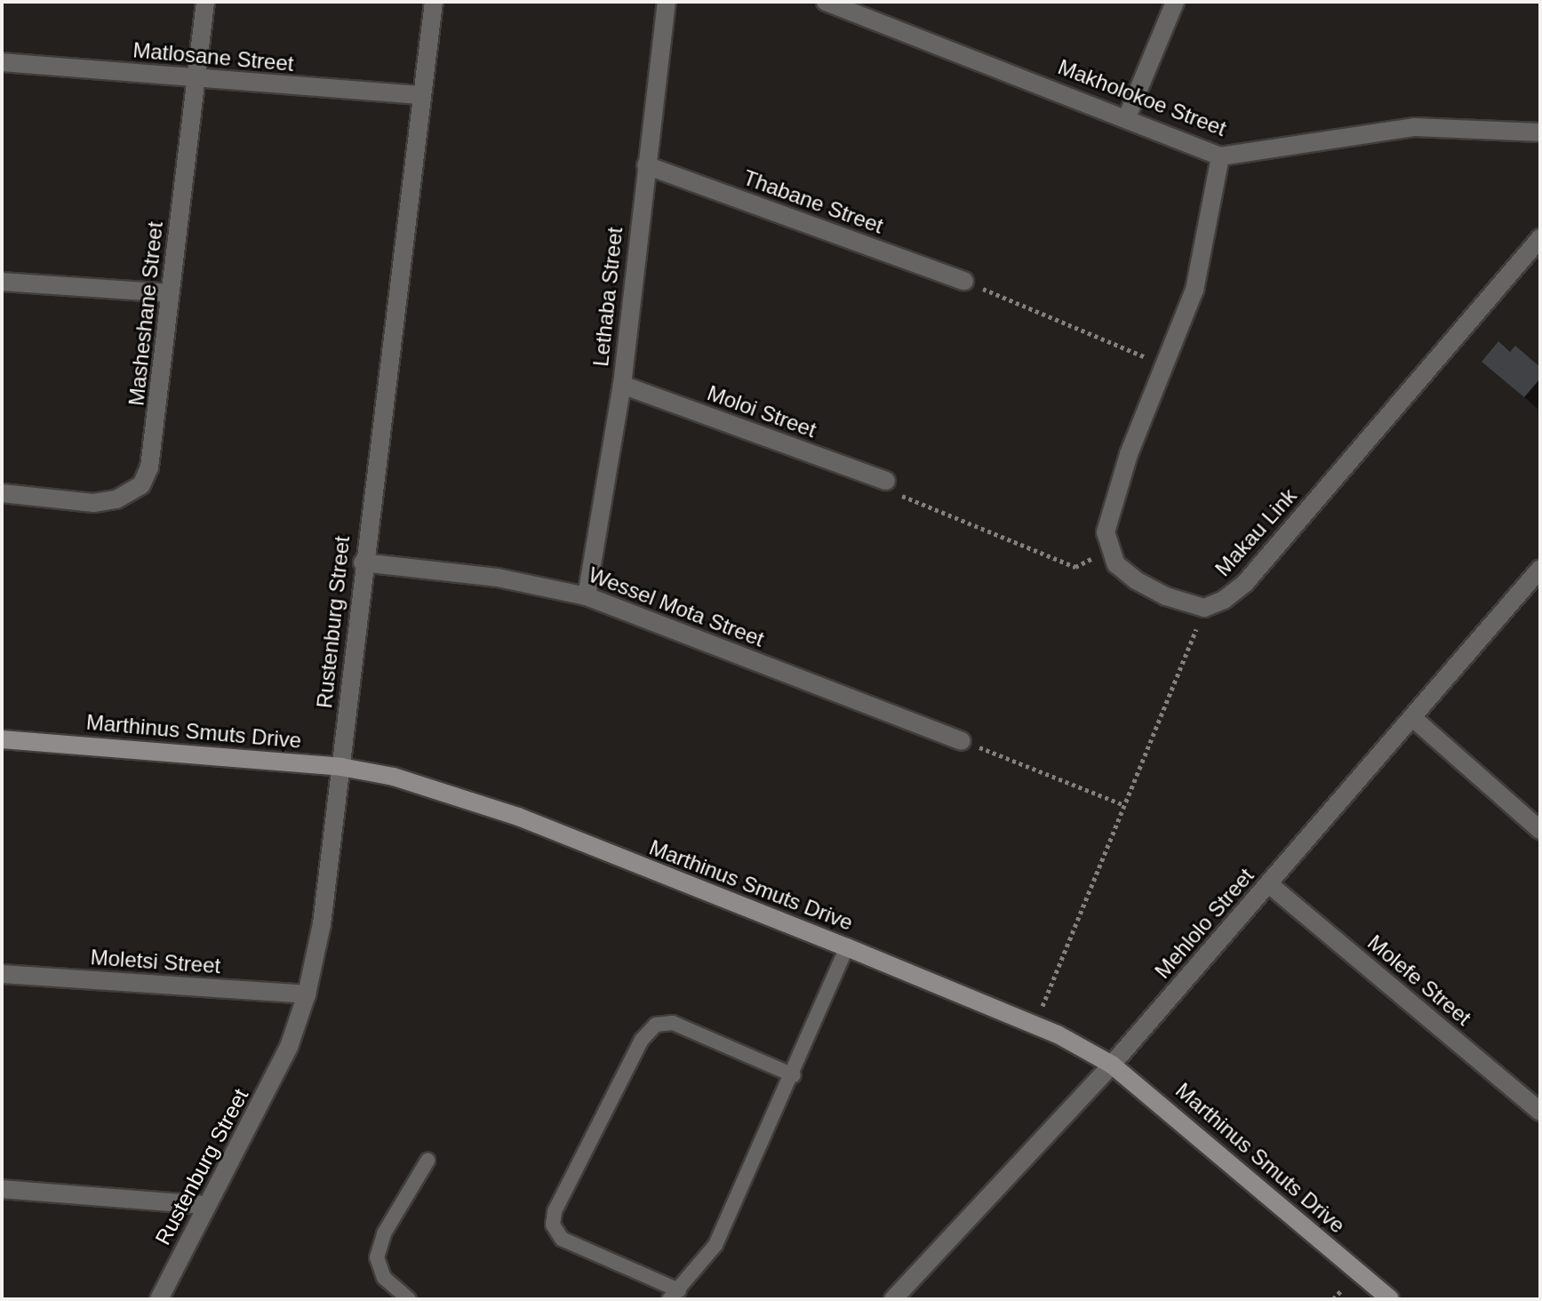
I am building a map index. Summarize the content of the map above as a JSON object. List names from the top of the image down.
{
  "streets": {
    "street": [
      "Matlosane Street",
      "Makholokoe Street",
      "Thabane Street",
      "Lethaba Street",
      "Masheshane Street",
      "Moloi Street",
      "Makau Link",
      "Wessel Mota Street",
      "Rustenburg Street",
      "Marthinus Smuts Drive",
      "Mehlolo Street",
      "Moletsi Street",
      "Molefe Street"
    ]
  },
  "crossings": [
    ["Matlosane Street", "Masheshane Street"],
    ["Matlosane Street", "Rustenburg Street"],
    ["Thabane Street", "Lethaba Street"],
    ["Lethaba Street", "Moloi Street"],
    ["Lethaba Street", "Wessel Mota Street"],
    ["Wessel Mota Street", "Rustenburg Street"],
    ["Rustenburg Street", "Marthinus Smuts Drive"],
    ["Rustenburg Street", "Moletsi Street"],
    ["Marthinus Smuts Drive", "Mehlolo Street"],
    ["Mehlolo Street", "Molefe Street"]
  ]
}
